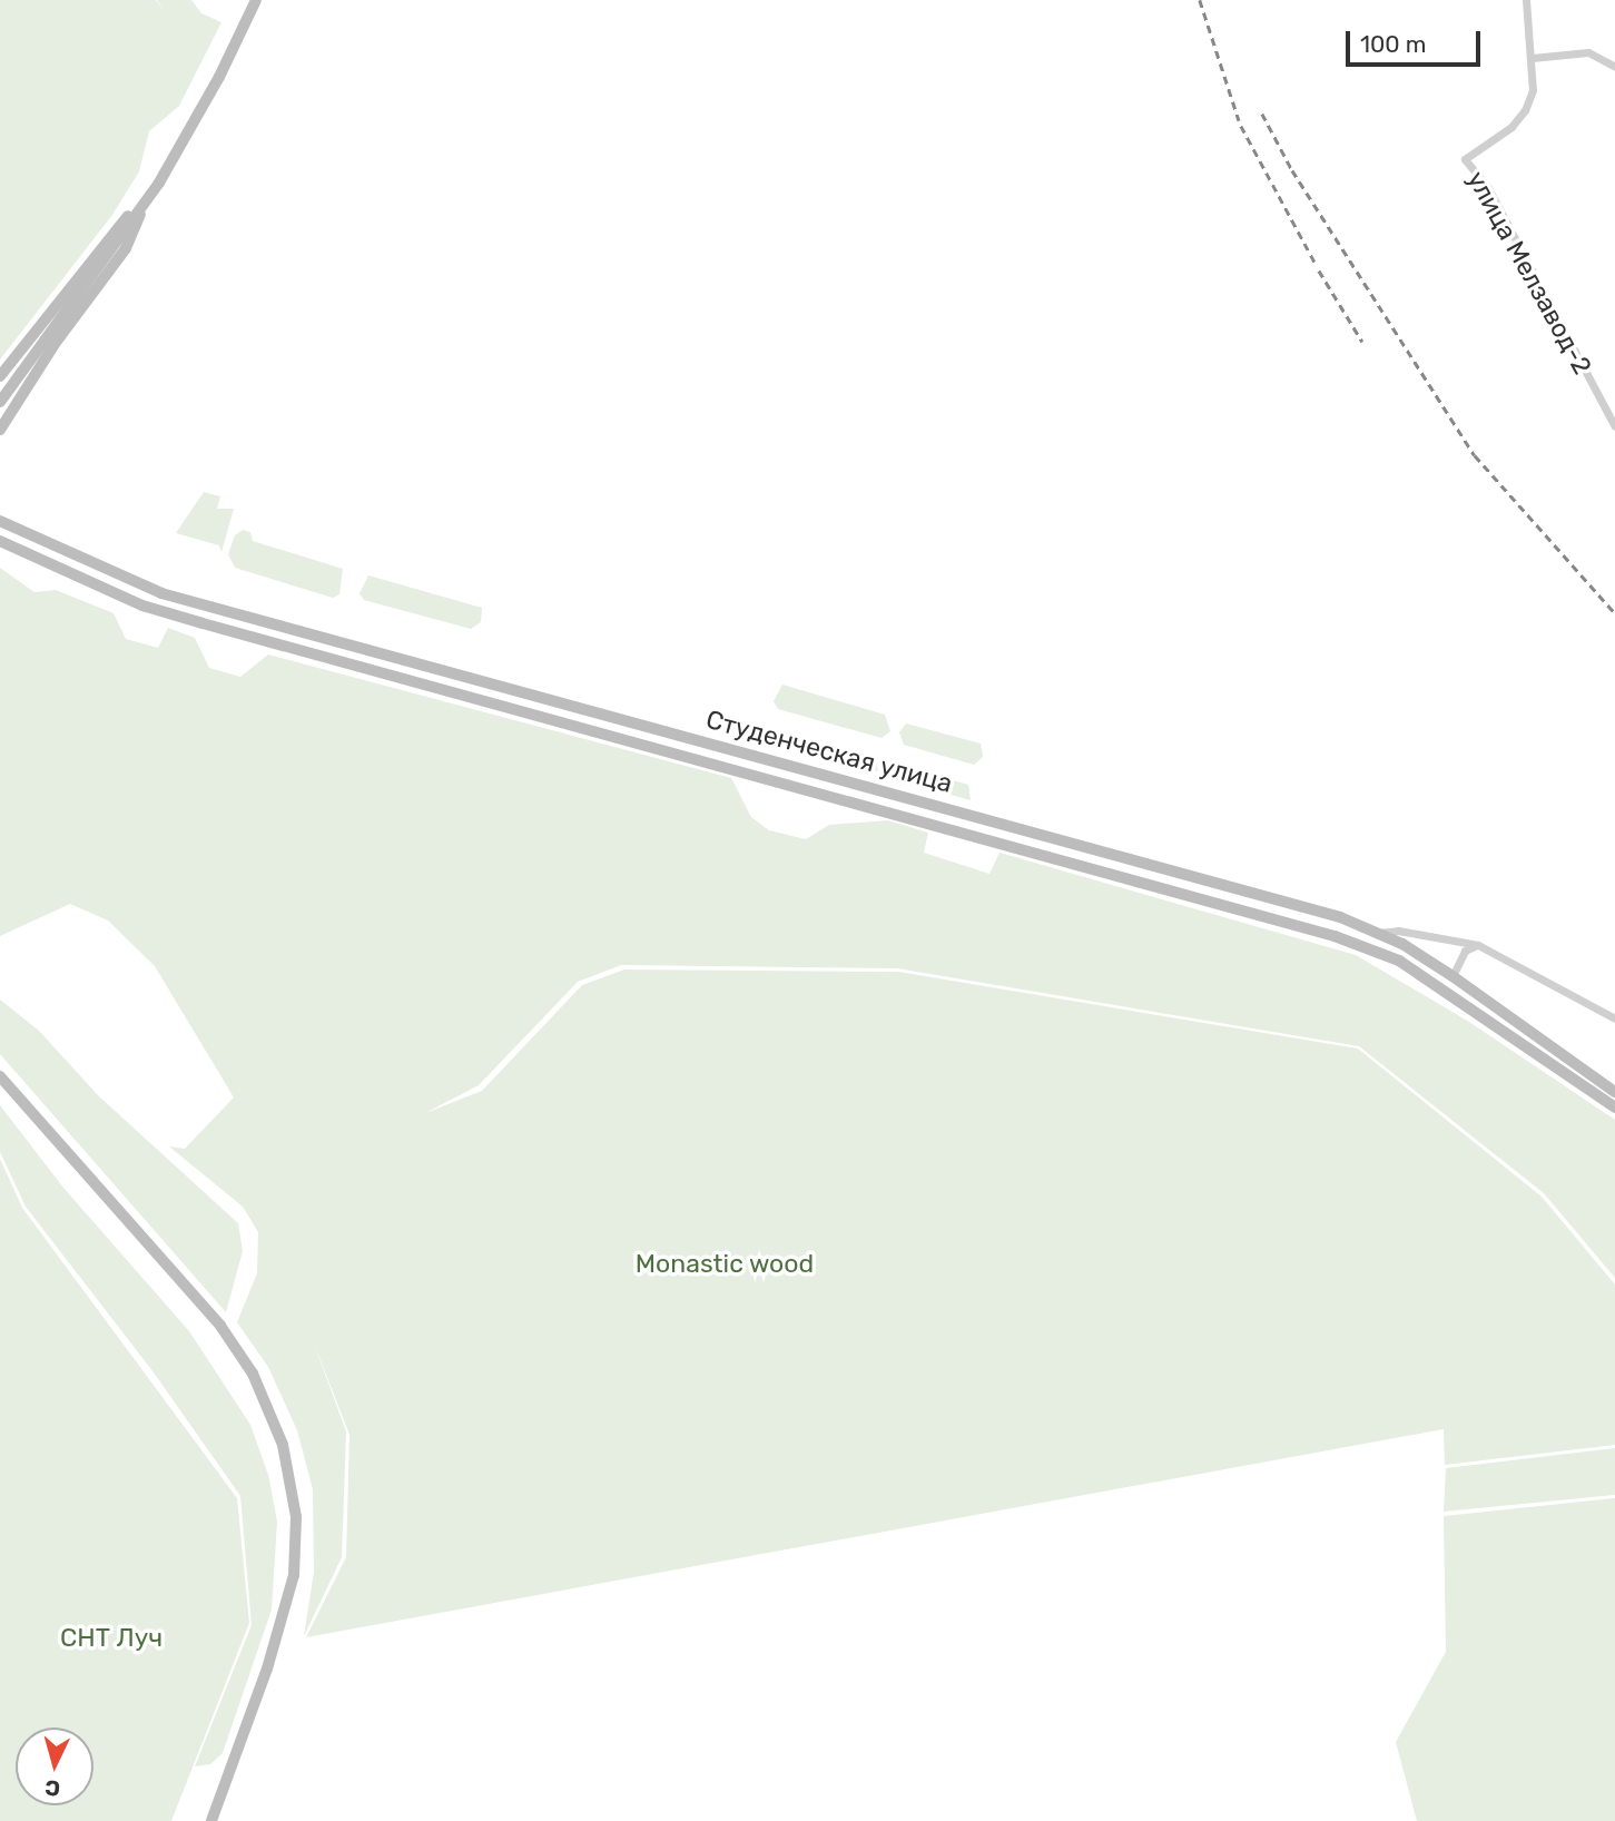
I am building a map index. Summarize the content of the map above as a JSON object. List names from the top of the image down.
{
  "streets": {
    "main road": ["Студенческая улица"],
    "street": ["улица Мелзавод-2"]
  },
  "parks": ["Monastic wood", "СНТ Луч"],
  "scale_bar": "100 m",
  "north": "bottom"
}
